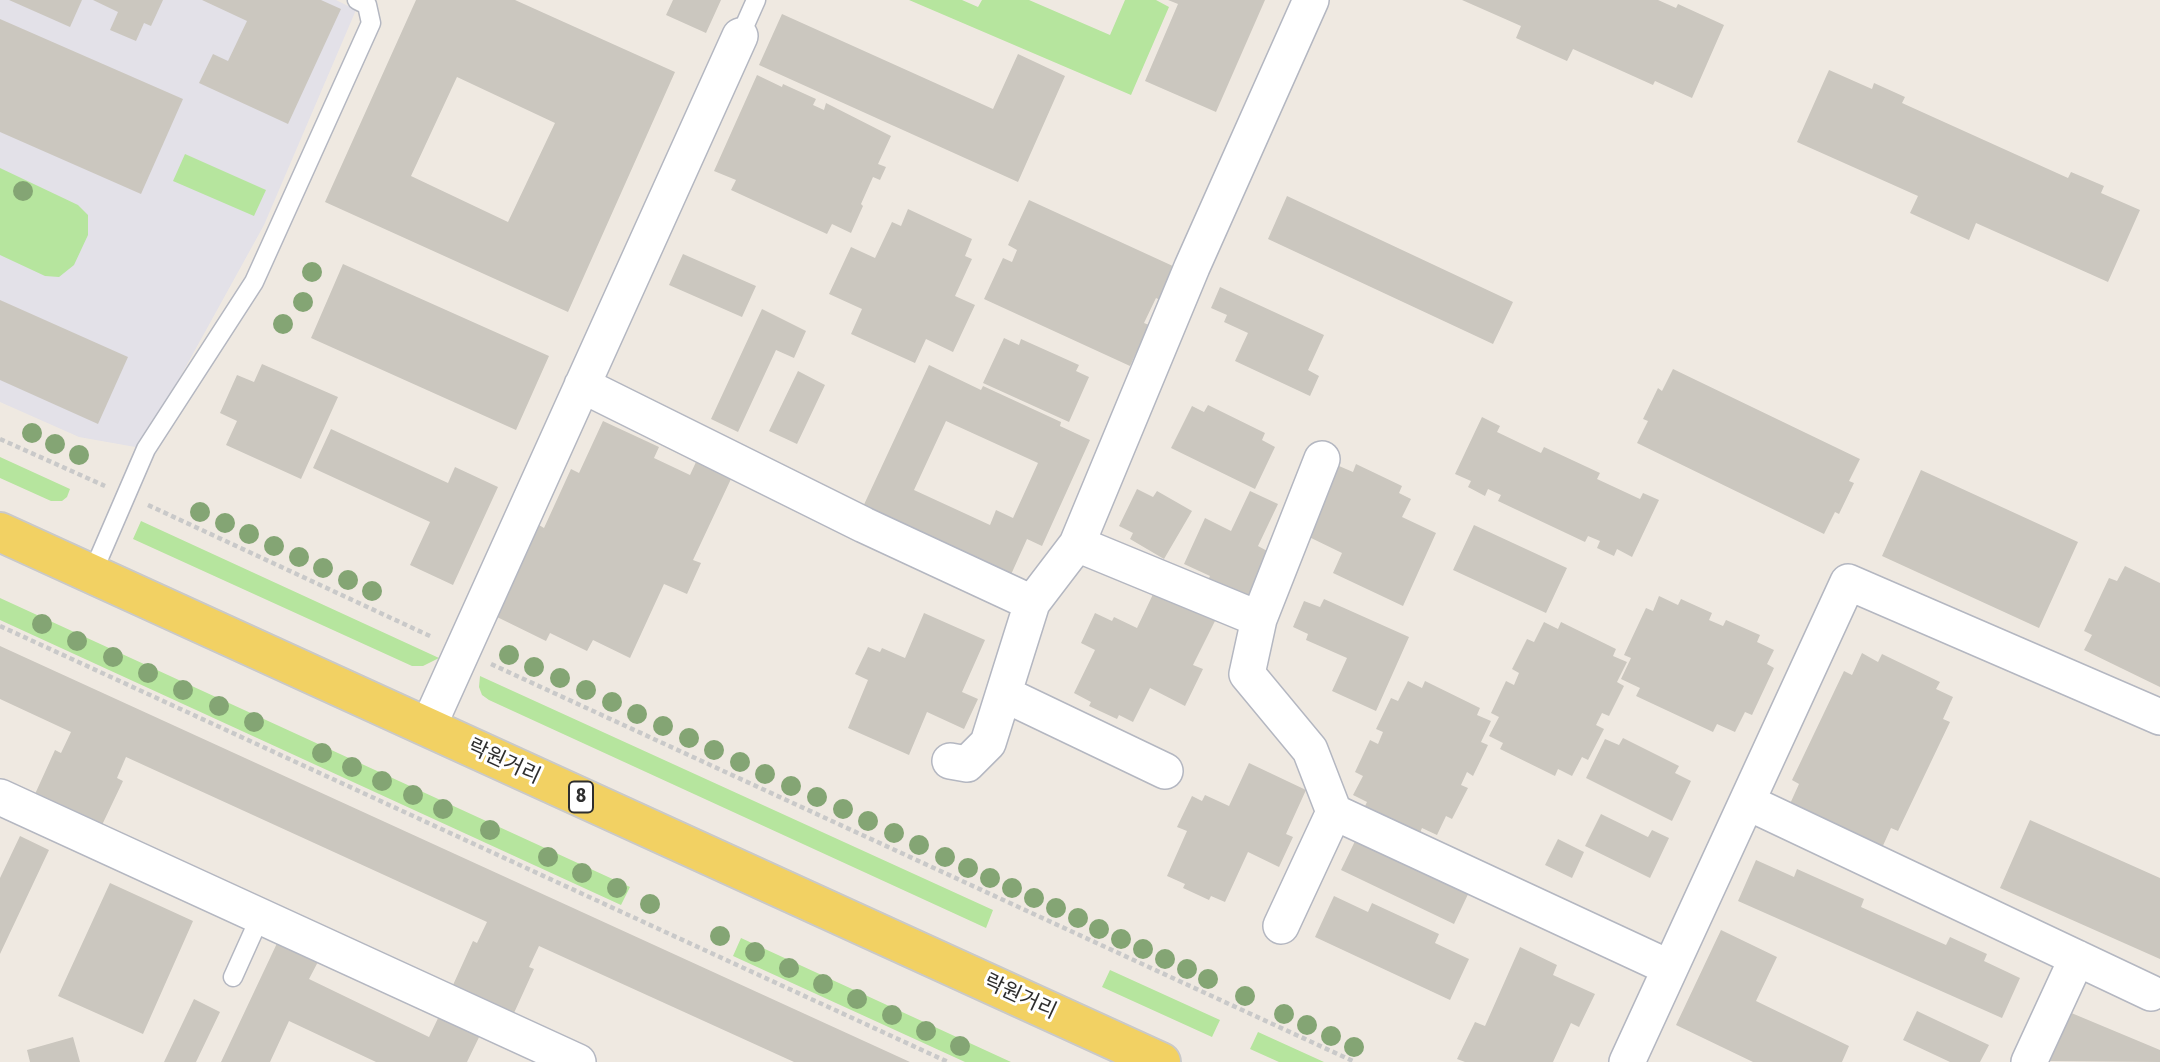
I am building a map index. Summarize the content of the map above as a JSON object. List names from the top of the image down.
{
  "streets": {
    "main road": ["락원거리", "8"]
  }
}
